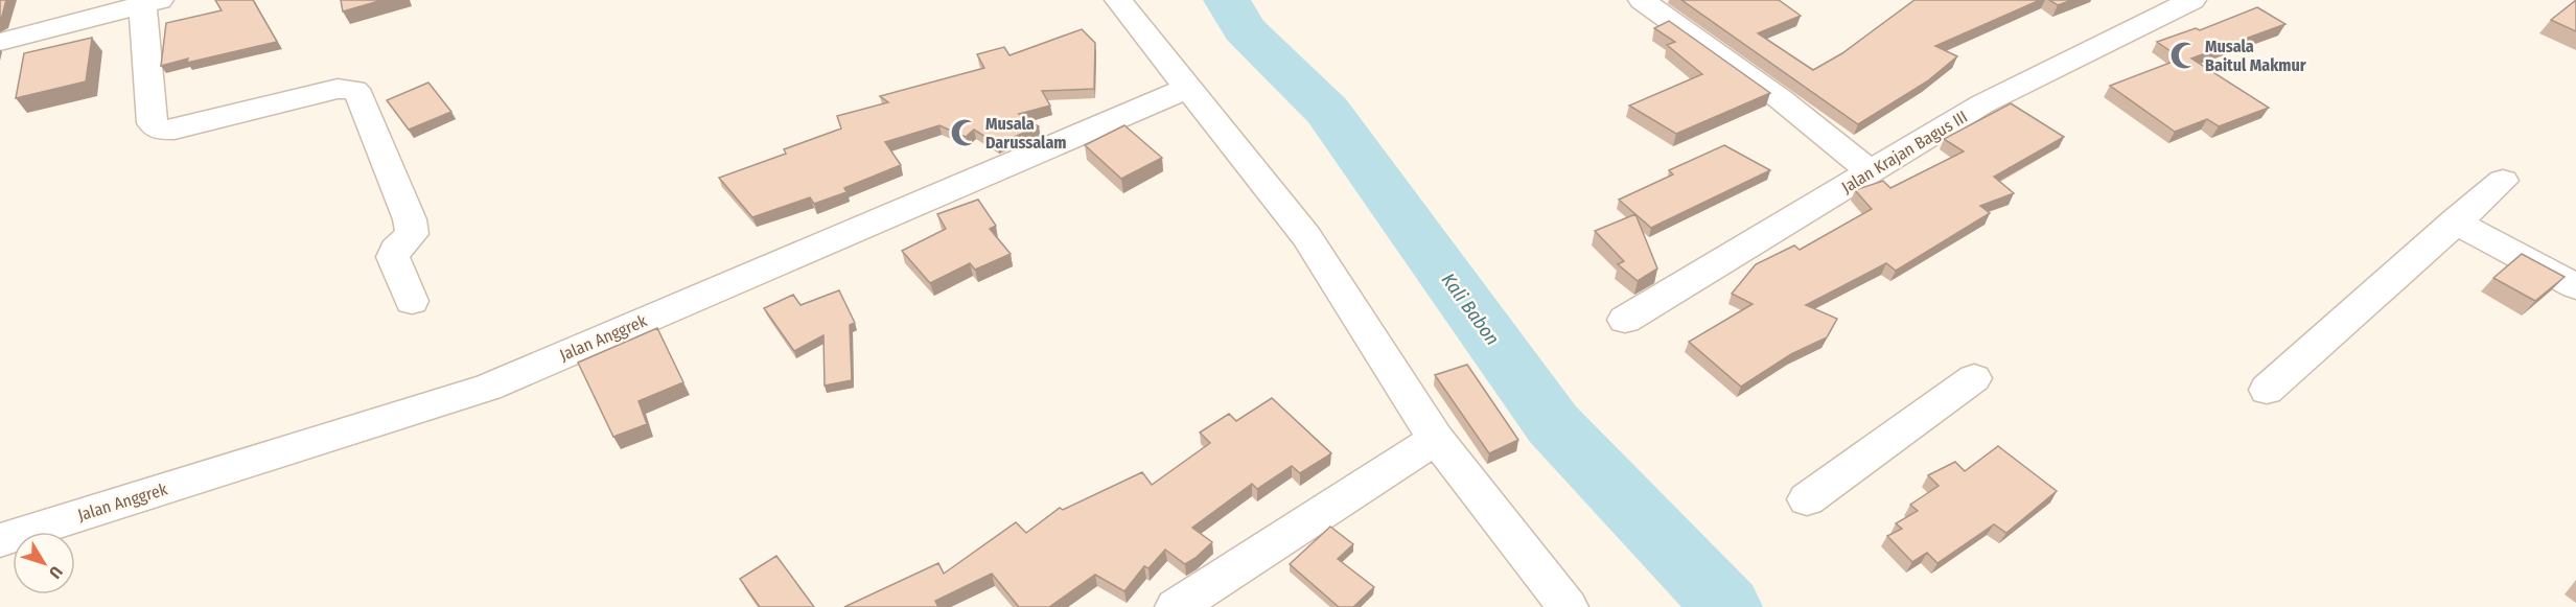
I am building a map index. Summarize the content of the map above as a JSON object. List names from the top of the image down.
{
  "streets": {
    "street": ["Jalan Krajan Bagus III", "Jalan Anggrek"]
  },
  "water": ["Kali Babon"],
  "places": {
    "mosque": ["Musala Baitul Makmur", "Musala Darussalam"]
  },
  "north": "bottom right"
}
